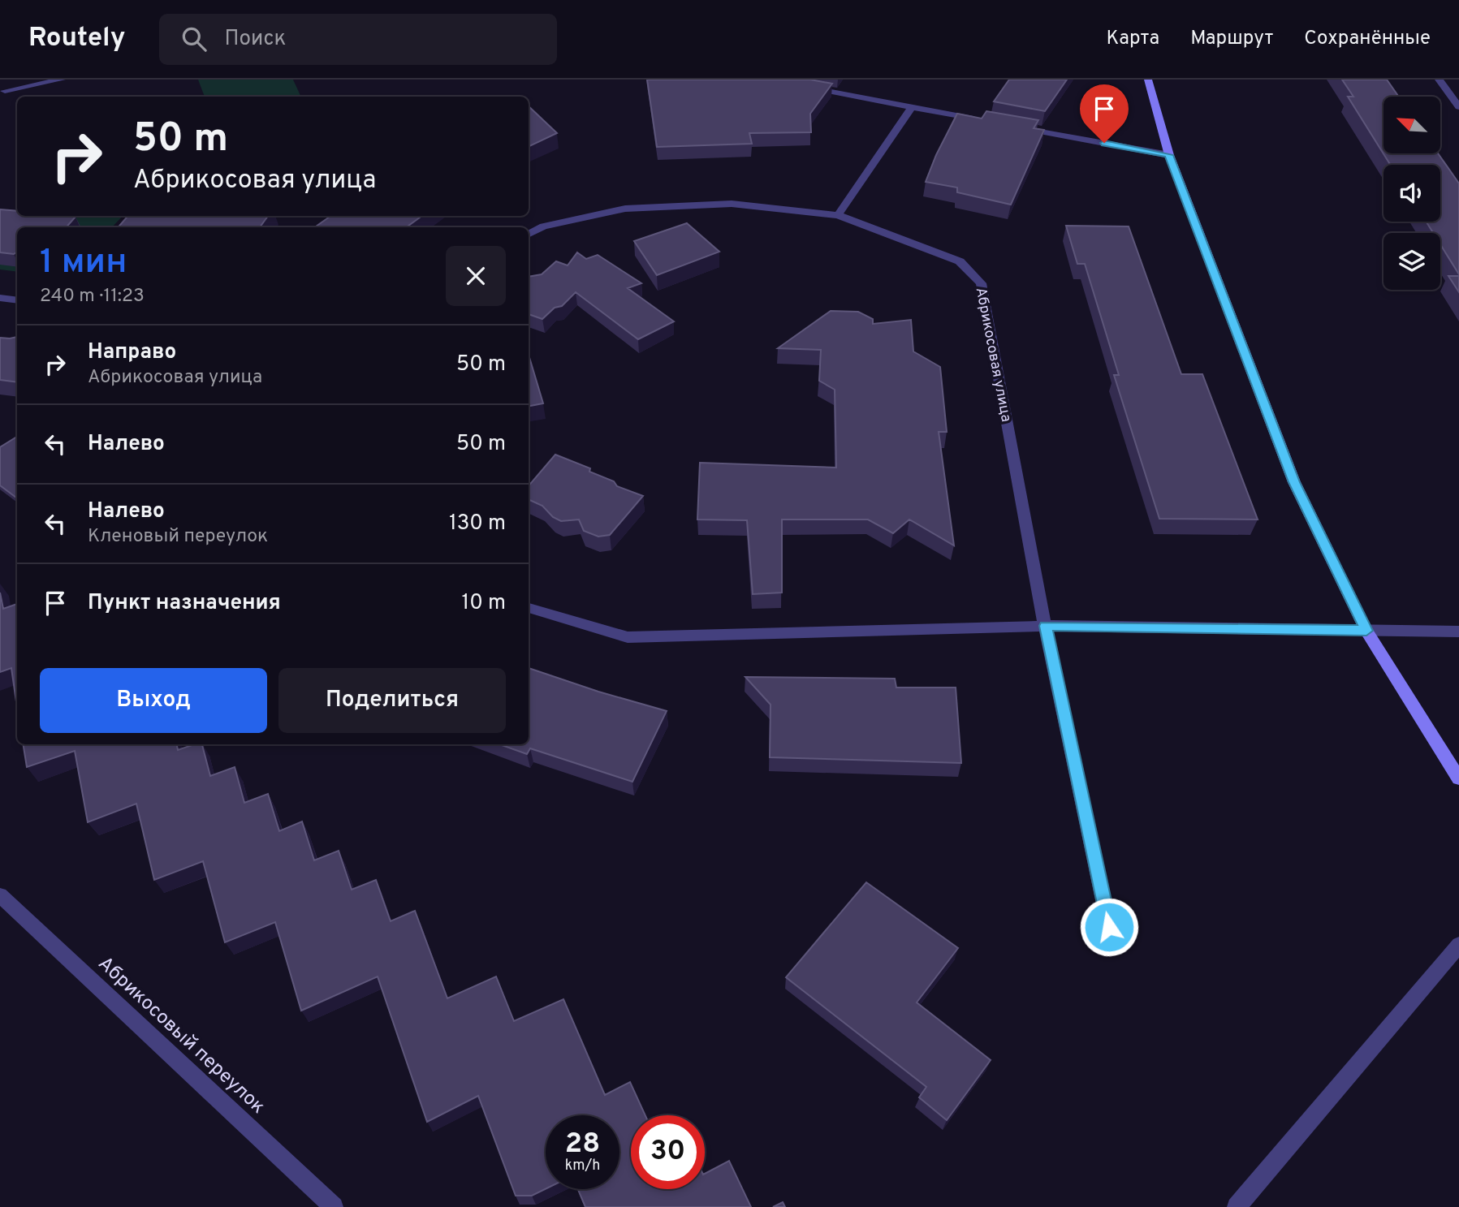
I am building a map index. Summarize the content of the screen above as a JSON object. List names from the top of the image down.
{
  "streets": {
    "street": ["Абрикосовая улица", "Абрикосовый переулок"]
  },
  "north": "top left",
  "page": {
    "header": "Routely",
    "search": "Поиск",
    "nav": ["Карта", "Маршрут", "Сохранённые"],
    "turn": ["50 m", "Абрикосовая улица"],
    "heading": ["1 мин", "240 m · 11:23"],
    "list": [
      {
        "name": "Направо",
        "note": "Абрикосовая улица",
        "value": "50 m"
      },
      {
        "name": "Налево",
        "value": "50 m"
      },
      {
        "name": "Налево",
        "note": "Кленовый переулок",
        "value": "130 m"
      },
      {
        "name": "Пункт назначения",
        "value": "10 m"
      }
    ],
    "buttons": ["Выход", "Поделиться"],
    "speed": "28 km/h",
    "limit": "30"
  }
}
